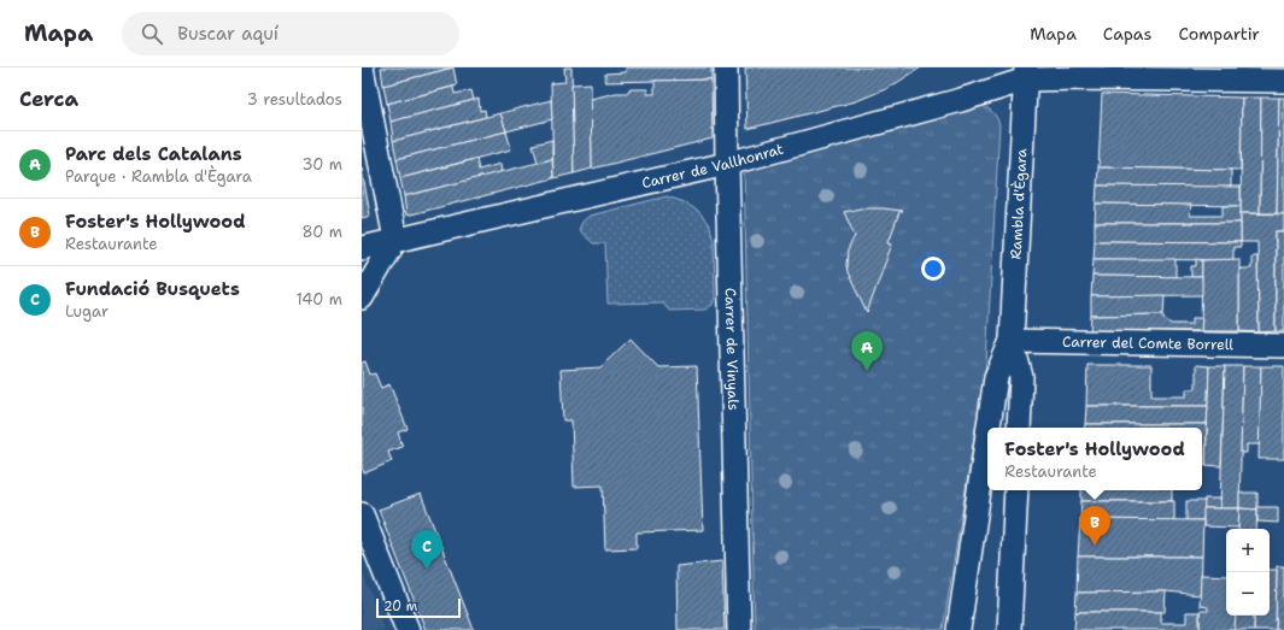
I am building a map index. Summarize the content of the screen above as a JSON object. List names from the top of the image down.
{
  "streets": {
    "street": [
      "Carrer de Vallhonrat",
      "Rambla d'Ègara",
      "Carrer del Comte Borrell",
      "Carrer de Vinyals"
    ]
  },
  "crossings": [
    ["Carrer de Vallhonrat", "Rambla d'Ègara"],
    ["Carrer de Vallhonrat", "Carrer de Vinyals"],
    ["Rambla d'Ègara", "Carrer del Comte Borrell"]
  ],
  "scale_bar": "20 m",
  "page": {
    "header": "Mapa",
    "search": "Buscar aquí",
    "nav": ["Mapa", "Capas", "Compartir"],
    "heading": ["Cerca", "3 resultados"],
    "list": [
      {
        "mark": "A",
        "name": "Parc dels Catalans",
        "note": "Parque · Rambla d'Ègara",
        "value": "30 m"
      },
      {
        "mark": "B",
        "name": "Foster's Hollywood",
        "note": "Restaurante",
        "value": "80 m"
      },
      {
        "mark": "C",
        "name": "Fundació Busquets",
        "note": "Lugar",
        "value": "140 m"
      }
    ],
    "pins": ["A", "B", "C"],
    "popup": ["Foster's Hollywood", "Restaurante"],
    "map_buttons": ["+", "−"],
    "scale": "20 m"
  }
}
